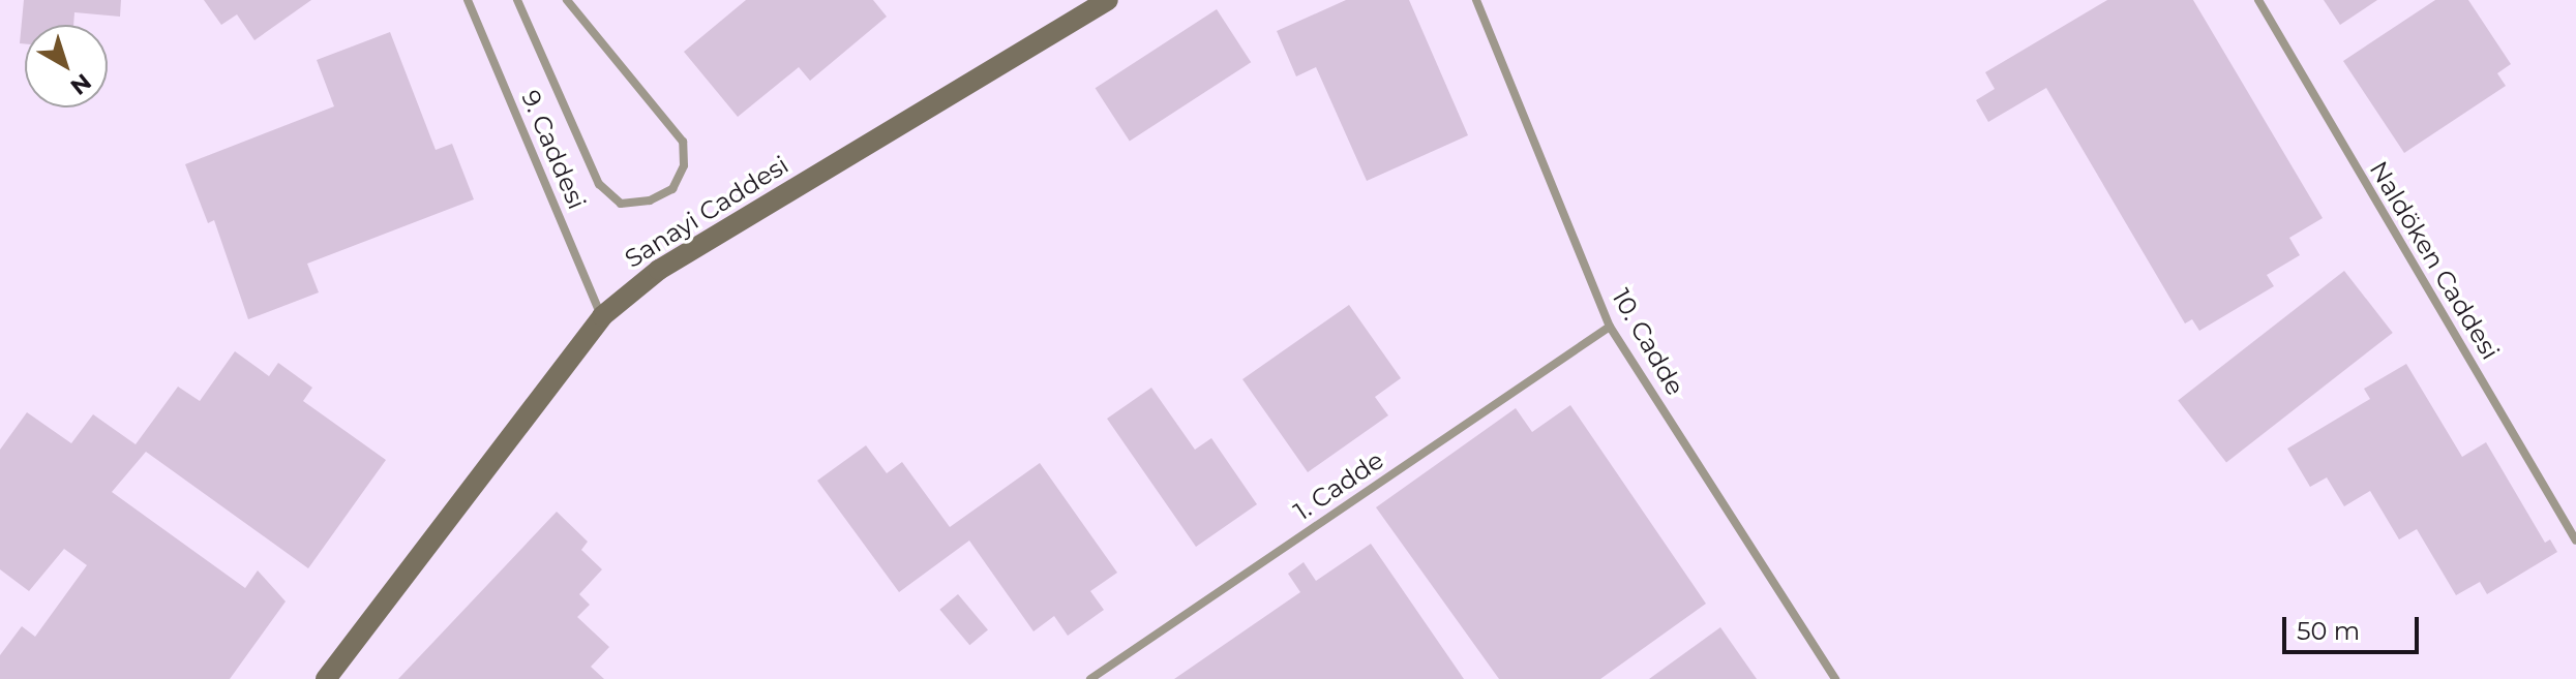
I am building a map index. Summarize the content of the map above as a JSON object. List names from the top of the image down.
{
  "streets": {
    "street": ["Sanayi Caddesi"],
    "lane": [
      "9. Caddesi",
      "Naldöken Caddesi",
      "10. Cadde",
      "1. Cadde"
    ]
  },
  "crossings": [
    ["9. Caddesi", "Sanayi Caddesi"],
    ["10. Cadde", "1. Cadde"]
  ],
  "scale_bar": "50 m",
  "north": "bottom right"
}
